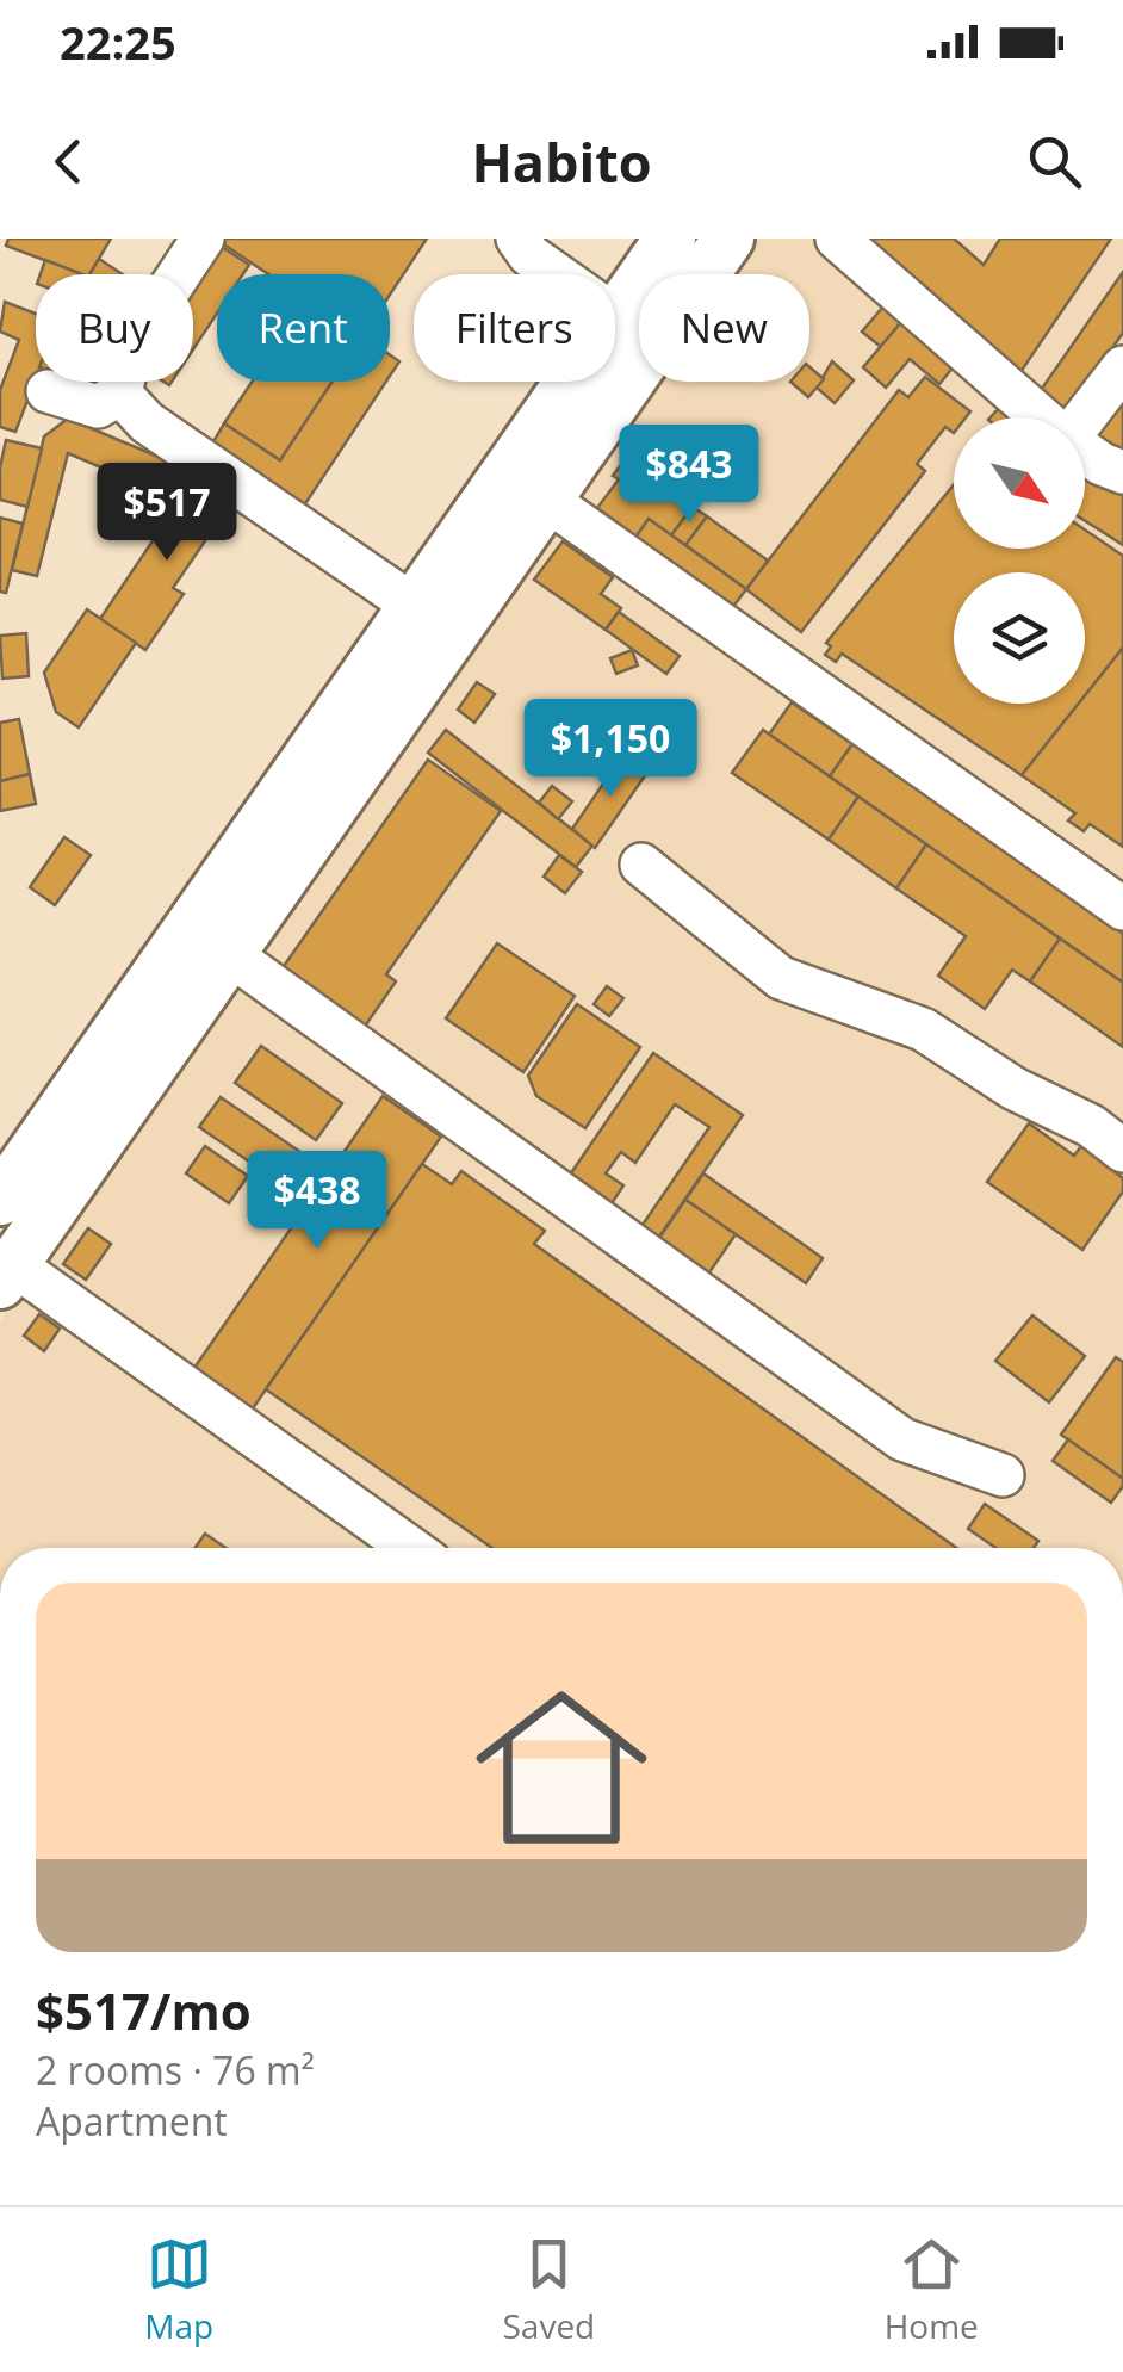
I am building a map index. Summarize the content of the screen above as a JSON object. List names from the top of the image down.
{
  "north": "bottom right",
  "page": {
    "status": "22:25",
    "header": "Habito",
    "chip": [
      "Buy",
      "Rent",
      "Filters",
      "New"
    ],
    "price": [
      "$843",
      "$517",
      "$1,150",
      "$438"
    ],
    "list": [
      {
        "name": "$517/mo",
        "note": "2 rooms · 76 m² · Apartment"
      }
    ],
    "tabs": ["Map", "Saved", "Home"]
  }
}
